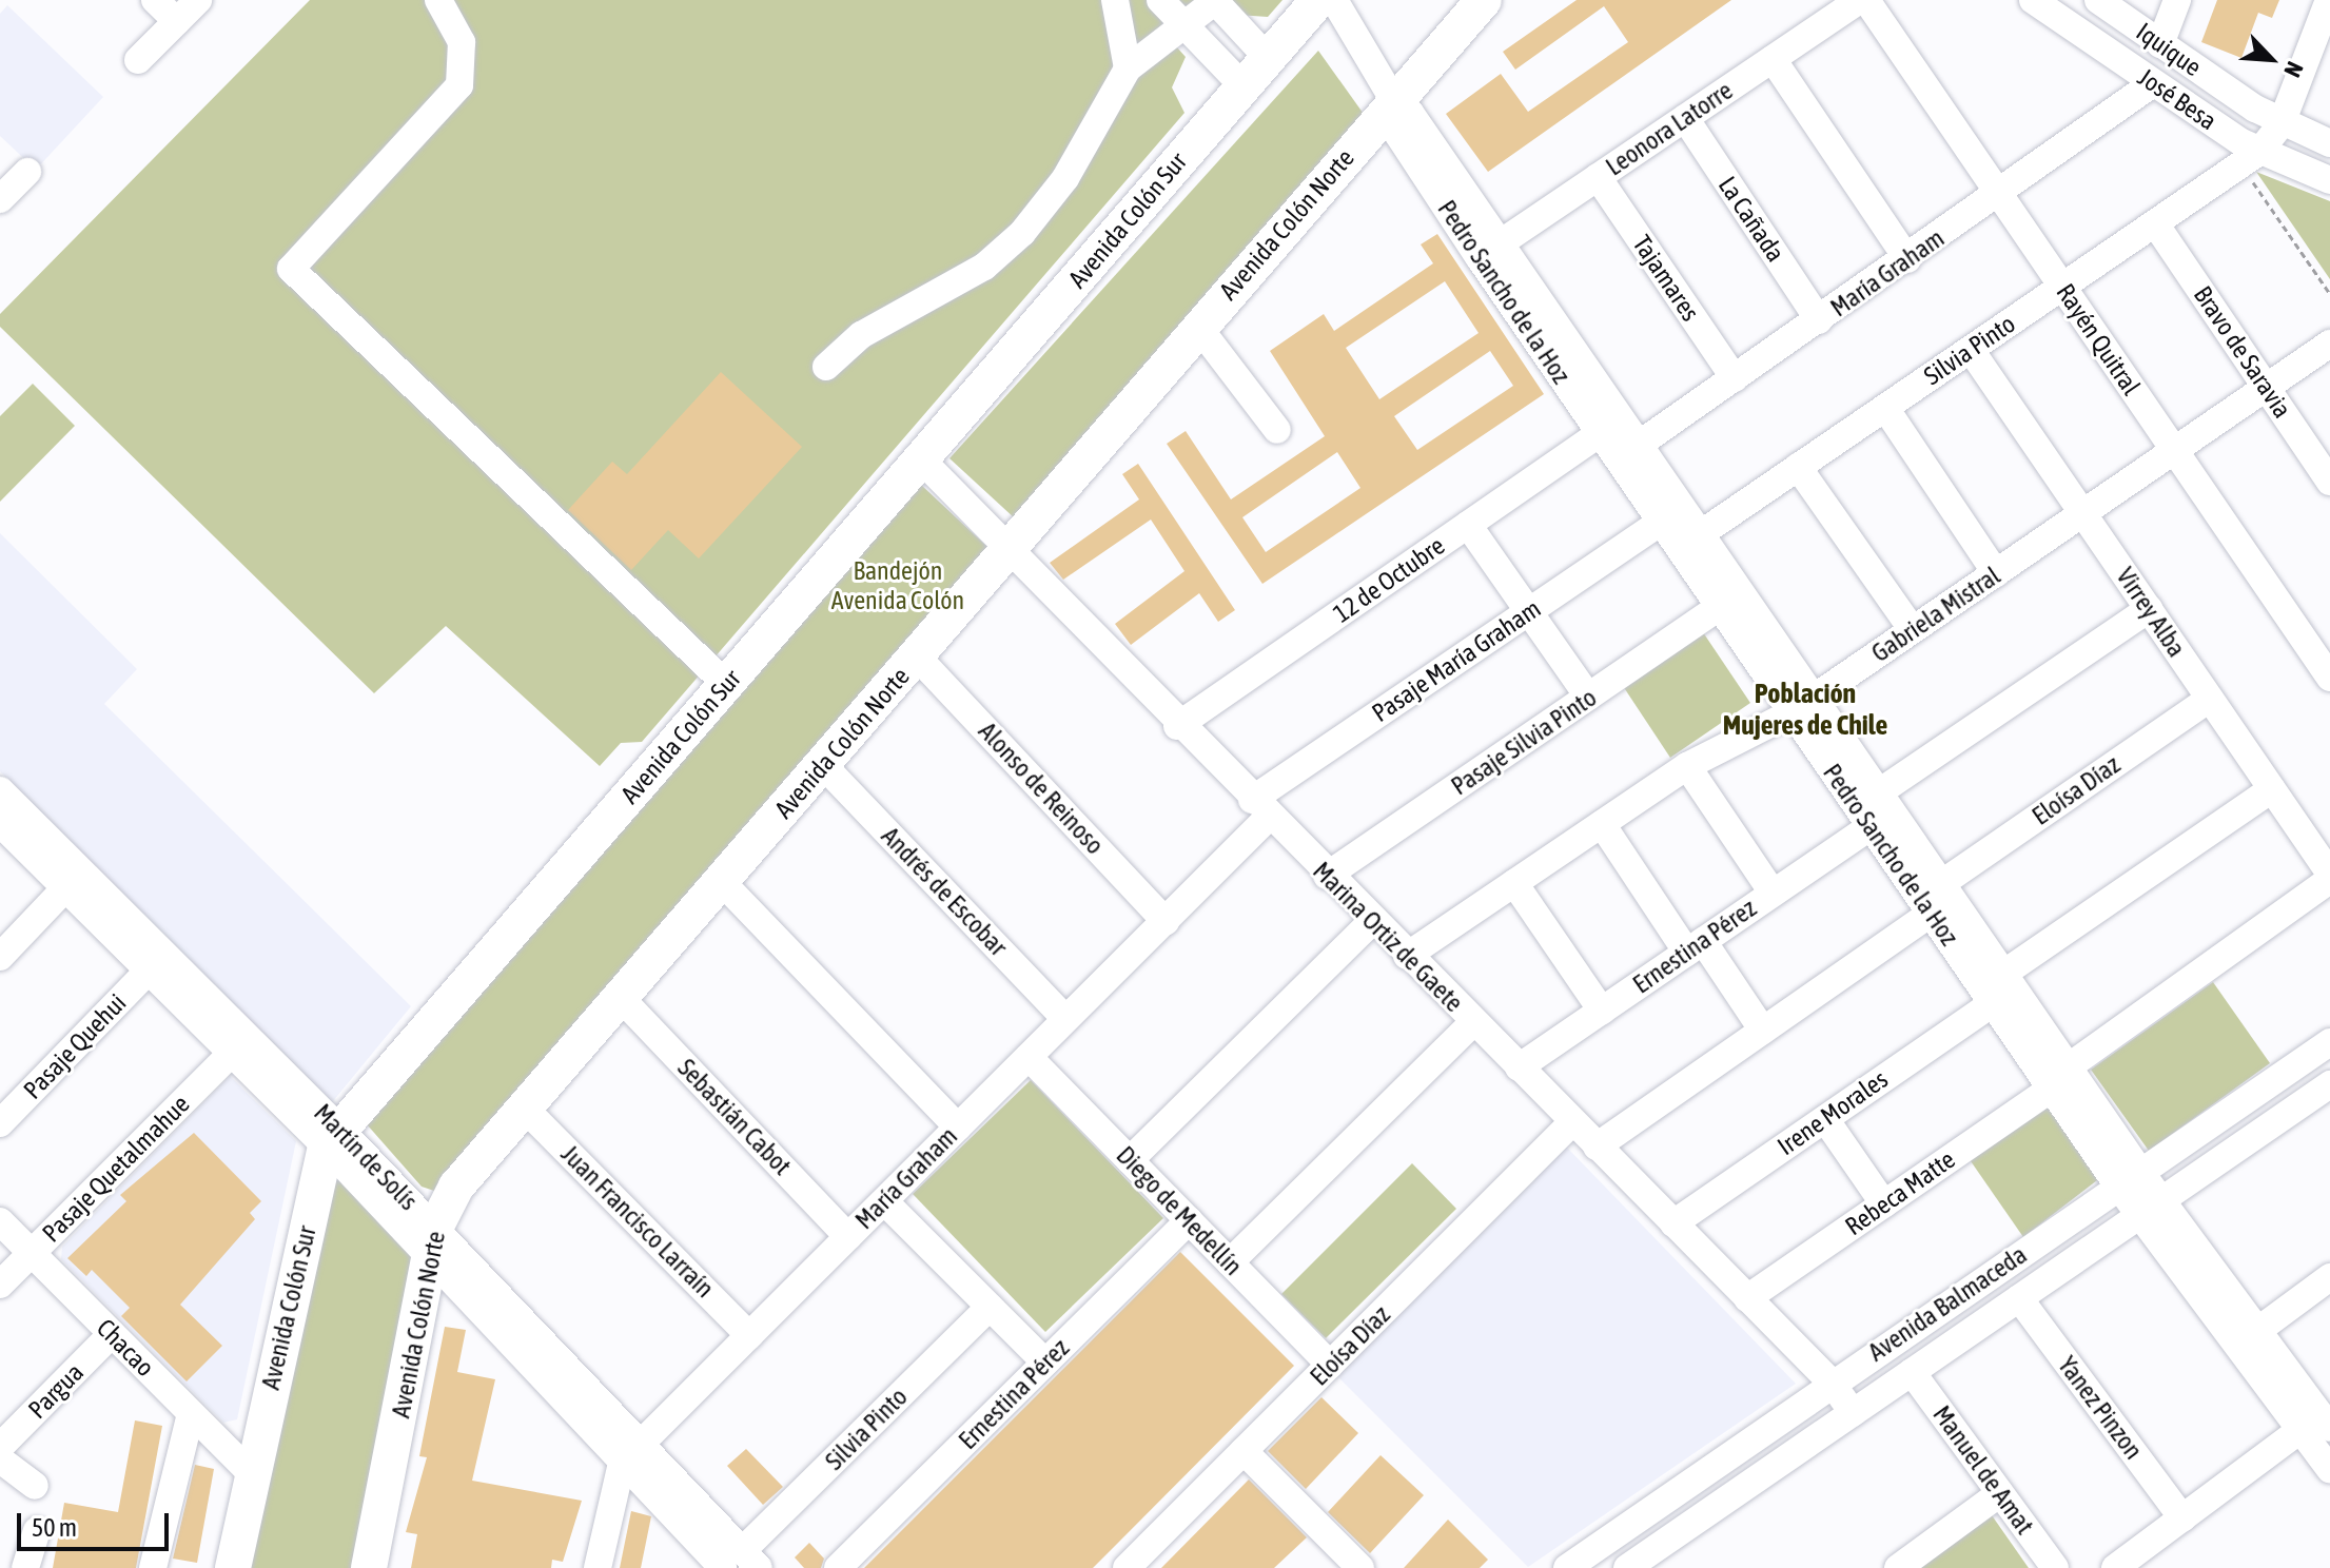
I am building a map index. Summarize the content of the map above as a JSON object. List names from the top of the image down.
{
  "streets": {
    "main road": ["Avenida Colón Sur", "Avenida Colón Norte"],
    "street": [
      "Iquique",
      "José Besa",
      "Leonora Latorre",
      "La Cañada",
      "María Graham",
      "Tajamares",
      "Pedro Sancho de la Hoz",
      "Rayén Quitral",
      "Silvia Pinto",
      "Bravo de Saravia",
      "12 de Octubre",
      "Virrey Alba",
      "Gabriela Mistral",
      "Pasaje María Graham",
      "Pasaje Silvia Pinto",
      "Alonso de Reinoso",
      "Eloísa Díaz",
      "Andrés de Escobar",
      "Marina Ortiz de Gaete",
      "Ernestina Pérez",
      "Pasaje Quehui",
      "Irene Morales",
      "Sebastián Cabot",
      "Martín de Solís",
      "Pasaje Quetalmahue",
      "Rebeca Matte",
      "Diego de Medellín",
      "Juan Francisco Larraín",
      "Avenida Balmaceda",
      "Chacao",
      "Pargua",
      "Yanez Pinzon",
      "Manuel de Amat"
    ]
  },
  "crossings": [
    ["José Besa", "María Graham"],
    ["José Besa", "Silvia Pinto"],
    ["Leonora Latorre", "La Cañada"],
    ["Leonora Latorre", "Tajamares"],
    ["Leonora Latorre", "Pedro Sancho de la Hoz"],
    ["Leonora Latorre", "Rayén Quitral"],
    ["La Cañada", "María Graham"],
    ["Avenida Colón Sur", "Marina Ortiz de Gaete"],
    ["Avenida Colón Sur", "Martín de Solís"],
    ["Avenida Colón Sur", "Chacao"],
    ["Avenida Colón Norte", "Pedro Sancho de la Hoz"],
    ["Avenida Colón Norte", "Alonso de Reinoso"],
    ["Avenida Colón Norte", "Andrés de Escobar"],
    ["Avenida Colón Norte", "Marina Ortiz de Gaete"],
    ["Avenida Colón Norte", "Sebastián Cabot"],
    ["Avenida Colón Norte", "Martín de Solís"],
    ["Avenida Colón Norte", "Juan Francisco Larraín"],
    ["María Graham", "Tajamares"],
    ["María Graham", "Pedro Sancho de la Hoz"],
    ["María Graham", "Rayén Quitral"],
    ["María Graham", "Pasaje María Graham"],
    ["María Graham", "Alonso de Reinoso"],
    ["María Graham", "Andrés de Escobar"],
    ["María Graham", "Marina Ortiz de Gaete"],
    ["María Graham", "Sebastián Cabot"],
    ["María Graham", "Martín de Solís"],
    ["María Graham", "Diego de Medellín"],
    ["María Graham", "Juan Francisco Larraín"],
    ["Pedro Sancho de la Hoz", "Silvia Pinto"],
    ["Pedro Sancho de la Hoz", "12 de Octubre"],
    ["Pedro Sancho de la Hoz", "Gabriela Mistral"],
    ["Pedro Sancho de la Hoz", "Pasaje María Graham"],
    ["Pedro Sancho de la Hoz", "Pasaje Silvia Pinto"],
    ["Pedro Sancho de la Hoz", "Eloísa Díaz"],
    ["Pedro Sancho de la Hoz", "Ernestina Pérez"],
    ["Pedro Sancho de la Hoz", "Irene Morales"],
    ["Pedro Sancho de la Hoz", "Rebeca Matte"],
    ["Pedro Sancho de la Hoz", "Avenida Balmaceda"],
    ["Rayén Quitral", "Silvia Pinto"],
    ["Rayén Quitral", "Gabriela Mistral"],
    ["Silvia Pinto", "Bravo de Saravia"],
    ["Silvia Pinto", "Virrey Alba"],
    ["Silvia Pinto", "Martín de Solís"],
    ["Bravo de Saravia", "Gabriela Mistral"],
    ["12 de Octubre", "Marina Ortiz de Gaete"],
    ["Virrey Alba", "Gabriela Mistral"],
    ["Virrey Alba", "Eloísa Díaz"],
    ["Virrey Alba", "Rebeca Matte"],
    ["Gabriela Mistral", "Marina Ortiz de Gaete"],
    ["Pasaje María Graham", "Marina Ortiz de Gaete"],
    ["Pasaje Silvia Pinto", "Marina Ortiz de Gaete"],
    ["Eloísa Díaz", "Marina Ortiz de Gaete"],
    ["Eloísa Díaz", "Diego de Medellín"],
    ["Marina Ortiz de Gaete", "Ernestina Pérez"],
    ["Marina Ortiz de Gaete", "Irene Morales"],
    ["Marina Ortiz de Gaete", "Rebeca Matte"],
    ["Marina Ortiz de Gaete", "Avenida Balmaceda"],
    ["Ernestina Pérez", "Diego de Medellín"],
    ["Pasaje Quehui", "Martín de Solís"],
    ["Martín de Solís", "Pasaje Quetalmahue"],
    ["Pasaje Quetalmahue", "Chacao"],
    ["Avenida Balmaceda", "Yanez Pinzon"],
    ["Avenida Balmaceda", "Manuel de Amat"],
    ["Chacao", "Pargua"]
  ],
  "districts": ["Población Mujeres de Chile"],
  "parks": ["Bandejón Avenida Colón"],
  "scale_bar": "50 m",
  "north": "bottom right"
}
